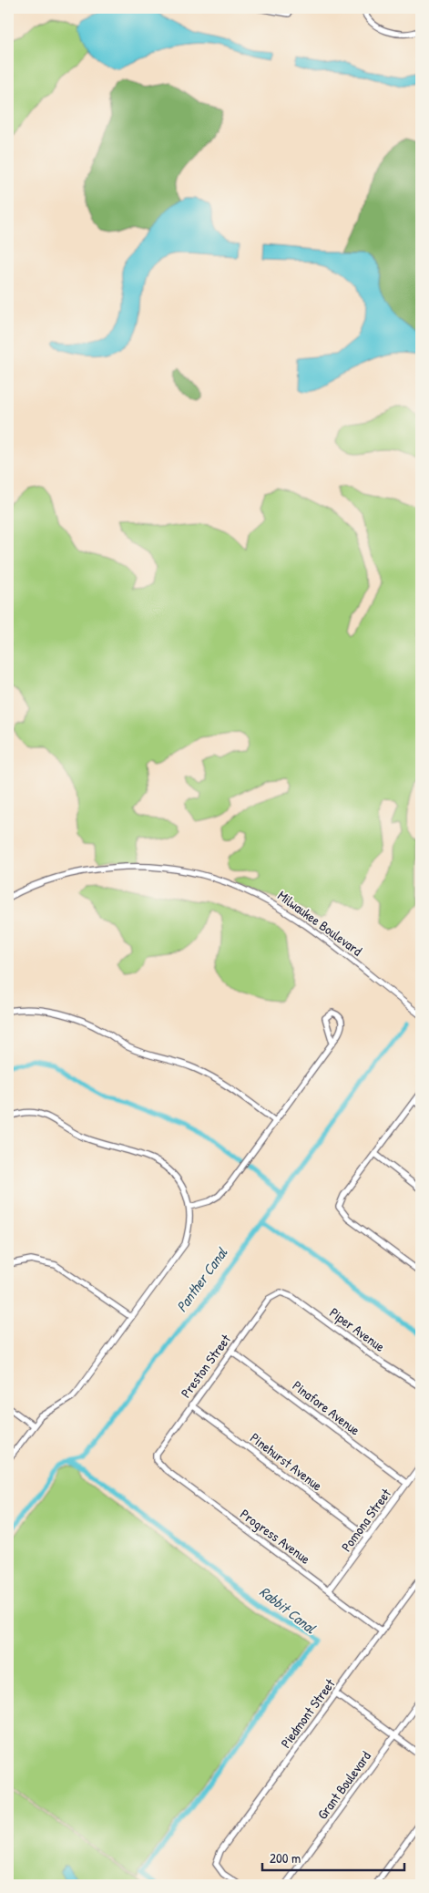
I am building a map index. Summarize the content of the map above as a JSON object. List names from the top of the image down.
{
  "streets": {
    "street": [
      "Milwaukee Boulevard",
      "Piper Avenue",
      "Preston Street",
      "Pinafore Avenue",
      "Pinehurst Avenue",
      "Pomona Street",
      "Progress Avenue",
      "Piedmont Street",
      "Grant Boulevard"
    ]
  },
  "crossings": [
    ["Piper Avenue", "Preston Street"],
    ["Preston Street", "Pinafore Avenue"],
    ["Preston Street", "Pinehurst Avenue"],
    ["Preston Street", "Progress Avenue"],
    ["Pinafore Avenue", "Pomona Street"],
    ["Pinehurst Avenue", "Pomona Street"],
    ["Pomona Street", "Progress Avenue"],
    ["Progress Avenue", "Piedmont Street"]
  ],
  "water": ["Panther Canal", "Rabbit Canal"],
  "scale_bar": "200 m"
}
